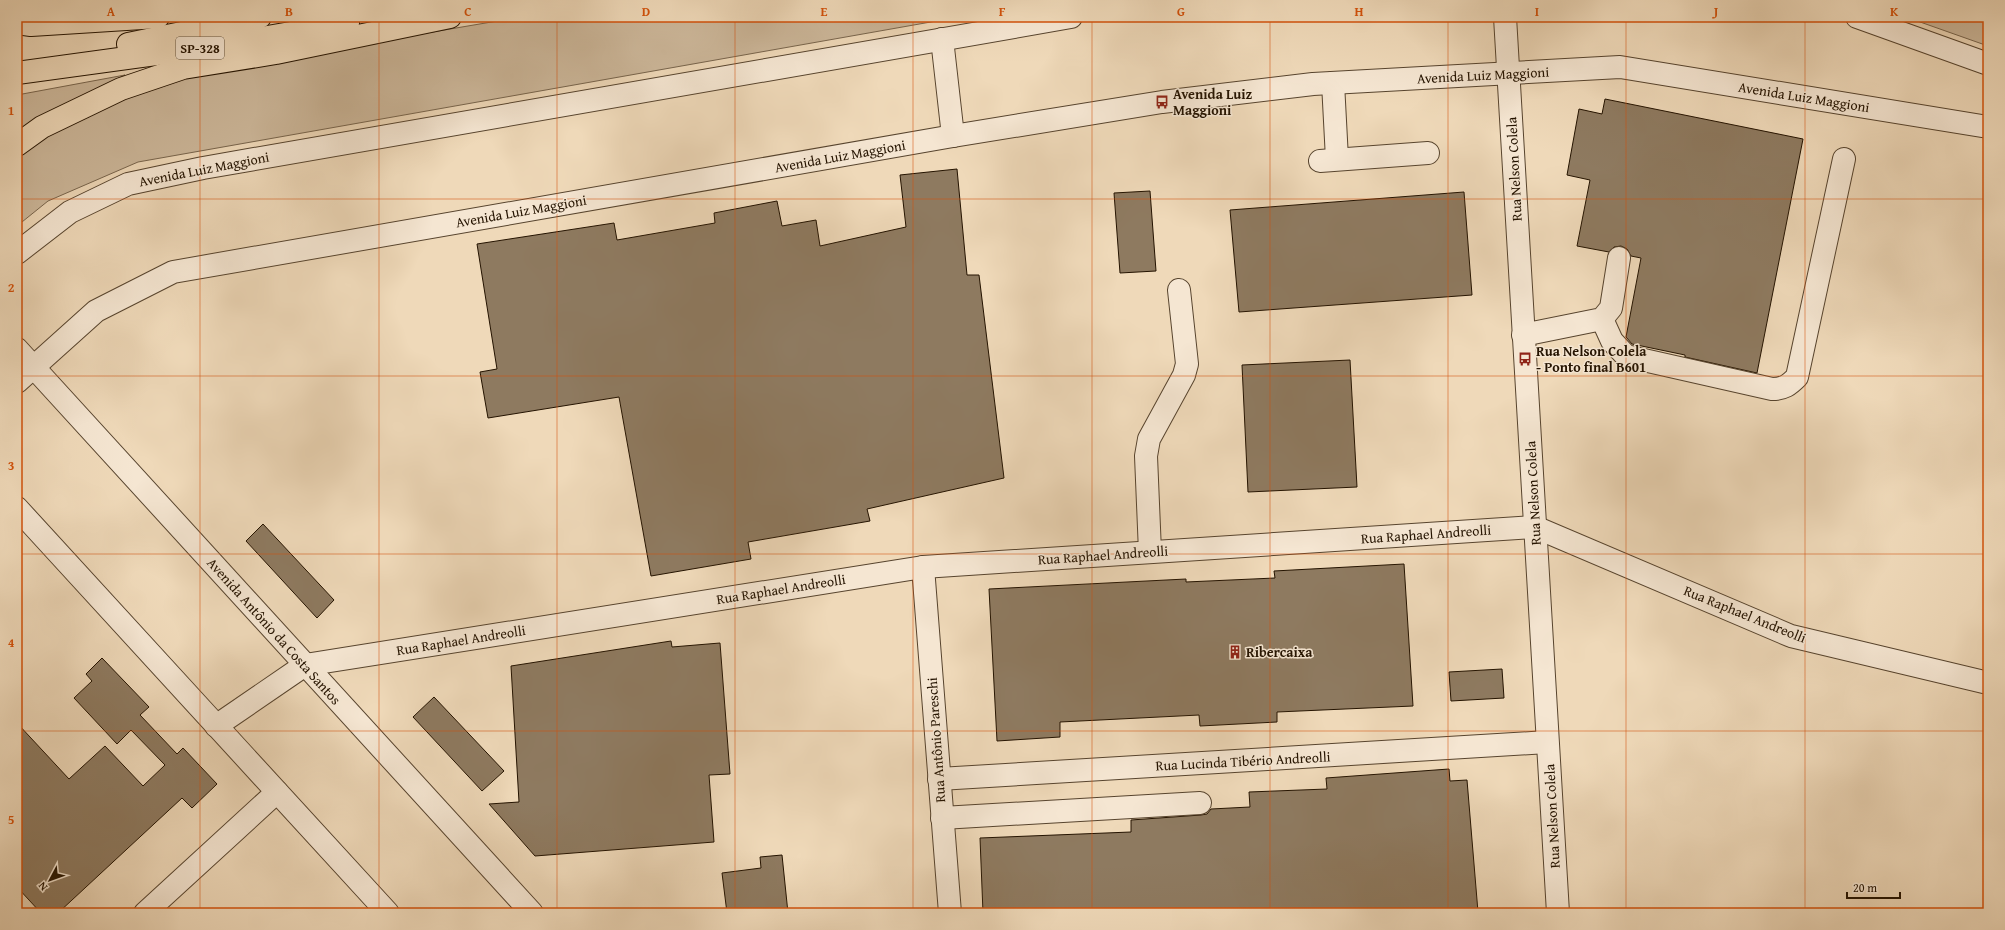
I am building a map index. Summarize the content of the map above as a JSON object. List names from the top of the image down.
{
  "streets": {
    "highway": ["SP-328"],
    "street": [
      "Avenida Luiz Maggioni",
      "Rua Nelson Colela",
      "Rua Raphael Andreolli",
      "Avenida Antônio da Costa Santos",
      "Rua Antônio Pareschi",
      "Rua Lucinda Tibério Andreolli"
    ]
  },
  "crossings": [
    ["Avenida Luiz Maggioni", "Rua Nelson Colela"],
    ["Avenida Luiz Maggioni", "Avenida Antônio da Costa Santos"],
    ["Rua Nelson Colela", "Rua Raphael Andreolli"],
    ["Rua Nelson Colela", "Rua Lucinda Tibério Andreolli"],
    ["Rua Raphael Andreolli", "Avenida Antônio da Costa Santos"],
    ["Rua Raphael Andreolli", "Rua Antônio Pareschi"],
    ["Rua Antônio Pareschi", "Rua Lucinda Tibério Andreolli"]
  ],
  "places": {
    "bus stop": ["Avenida Luiz Maggioni", "Rua Nelson Colela - Ponto final B601"],
    "building": ["Ribercaixa"]
  },
  "scale_bar": "20 m",
  "north": "bottom left",
  "grid": {
    "columns": [
      "A",
      "B",
      "C",
      "D",
      "E",
      "F",
      "G",
      "H",
      "I",
      "J",
      "K"
    ],
    "rows": [
      "1",
      "2",
      "3",
      "4",
      "5"
    ]
  }
}
